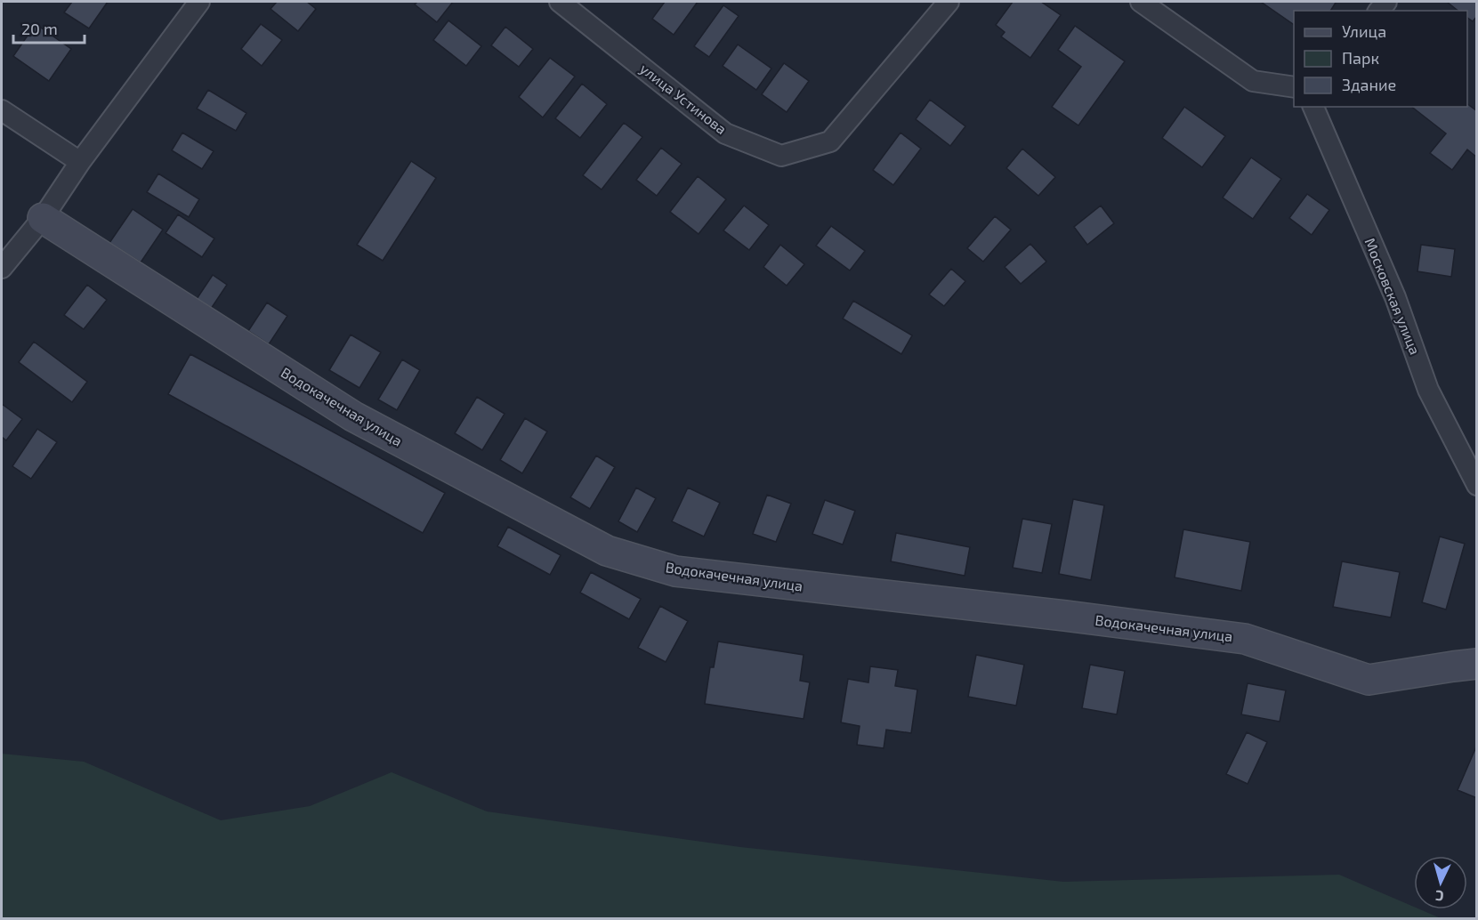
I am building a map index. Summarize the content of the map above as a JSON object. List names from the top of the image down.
{
  "streets": {
    "street": ["улица Устинова", "Московская улица", "Водокачечная улица"]
  },
  "legend": ["Улица", "Парк", "Здание"],
  "scale_bar": "20 m",
  "north": "bottom"
}
